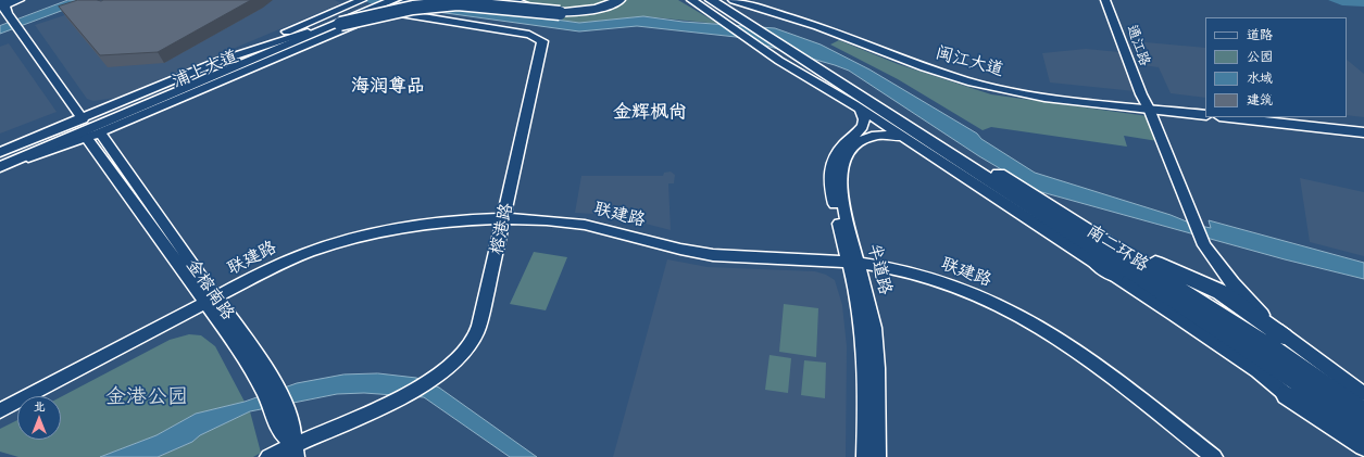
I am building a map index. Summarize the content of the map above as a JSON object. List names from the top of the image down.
{
  "streets": {
    "highway": ["南二环路"],
    "main road": [
      "通江路",
      "闽江大道",
      "浦上大道",
      "联建路",
      "榕港路",
      "半道路"
    ]
  },
  "crossings": [
    ["通江路", "闽江大道"],
    ["浦上大道", "榕港路"],
    ["联建路", "榕港路"],
    ["联建路", "半道路"]
  ],
  "districts": ["海润尊品", "金辉枫尚"],
  "parks": ["金港公园"],
  "legend": [
    "道路",
    "公园",
    "水域",
    "建筑"
  ],
  "north": "top"
}
